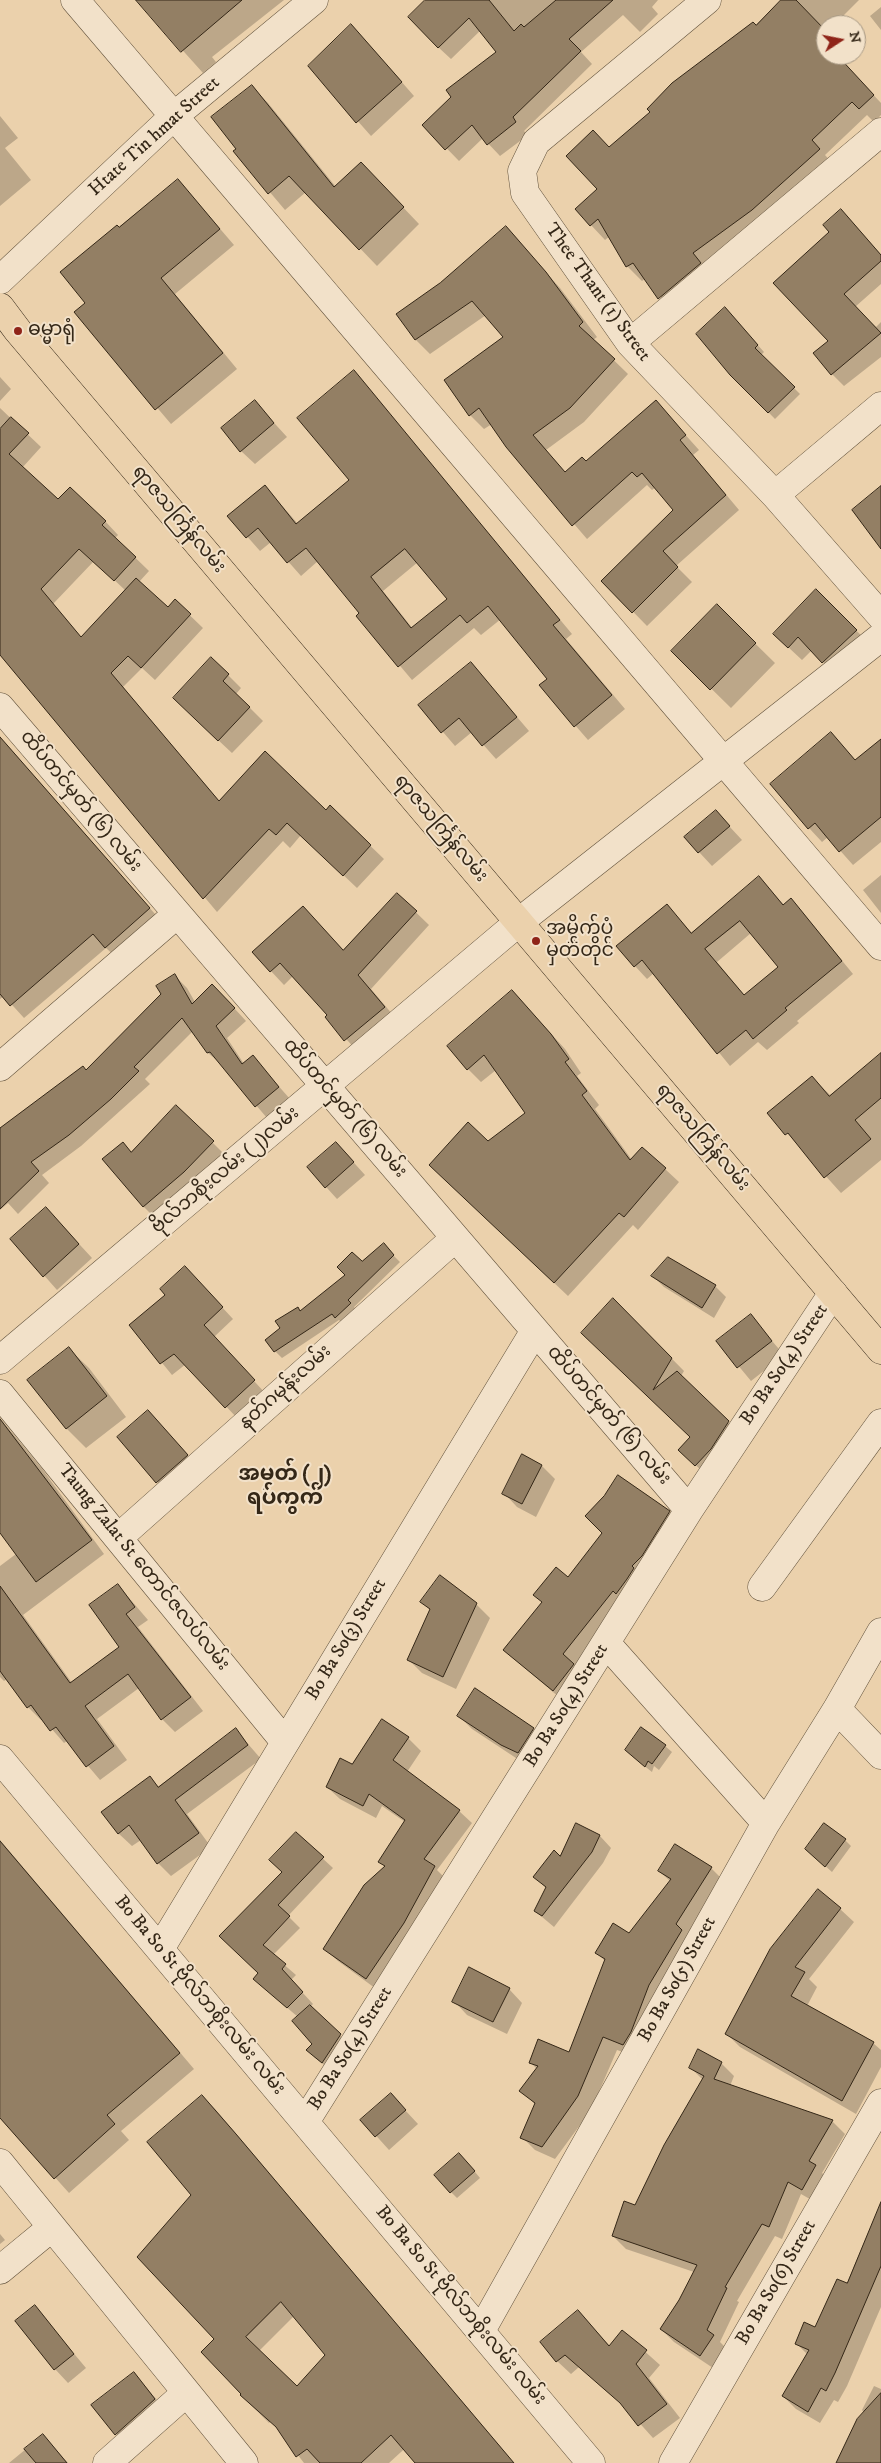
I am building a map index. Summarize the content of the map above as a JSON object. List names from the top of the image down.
{
  "streets": {
    "main road": ["ရာဇသင်္ကြန်လမ်း"],
    "street": [
      "Htate Tin hmat Street",
      "Thee Thant (1) Street",
      "ထိပ်တင်မှတ် (၆) လမ်း",
      "ဗိုလ်ဘစိုးလမ်း (၂)လမ်း",
      "Bo Ba So(4) Street",
      "နတ်ဂမုန်းလမ်း",
      "Taung Zalat St တောင်ဇလပ်လမ်း",
      "Bo Ba So(3) Street",
      "Bo Ba So(5) Street",
      "Bo Ba So St ဗိုလ်ဘစိုးလမ်း လမ်း",
      "Bo Ba So(6) Street"
    ]
  },
  "crossings": [
    ["ရာဇသင်္ကြန်လမ်း", "ဗိုလ်ဘစိုးလမ်း (၂)လမ်း"],
    ["ရာဇသင်္ကြန်လမ်း", "Bo Ba So(4) Street"],
    ["ထိပ်တင်မှတ် (၆) လမ်း", "ဗိုလ်ဘစိုးလမ်း (၂)လမ်း"],
    ["ထိပ်တင်မှတ် (၆) လမ်း", "Bo Ba So(4) Street"],
    ["ထိပ်တင်မှတ် (၆) လမ်း", "နတ်ဂမုန်းလမ်း"],
    ["ထိပ်တင်မှတ် (၆) လမ်း", "Bo Ba So(3) Street"],
    ["Bo Ba So(4) Street", "Bo Ba So St ဗိုလ်ဘစိုးလမ်း လမ်း"],
    ["နတ်ဂမုန်းလမ်း", "Taung Zalat St တောင်ဇလပ်လမ်း"],
    ["Taung Zalat St တောင်ဇလပ်လမ်း", "Bo Ba So(3) Street"],
    ["Bo Ba So(3) Street", "Bo Ba So St ဗိုလ်ဘစိုးလမ်း လမ်း"],
    ["Bo Ba So(5) Street", "Bo Ba So St ဗိုလ်ဘစိုးလမ်း လမ်း"]
  ],
  "districts": ["အမှတ် (၂) ရပ်ကွက်"],
  "places": ["ဓမ္မာရုံ", "အမှိုက်ပုံ မှတ်တိုင်"],
  "north": "right"
}
